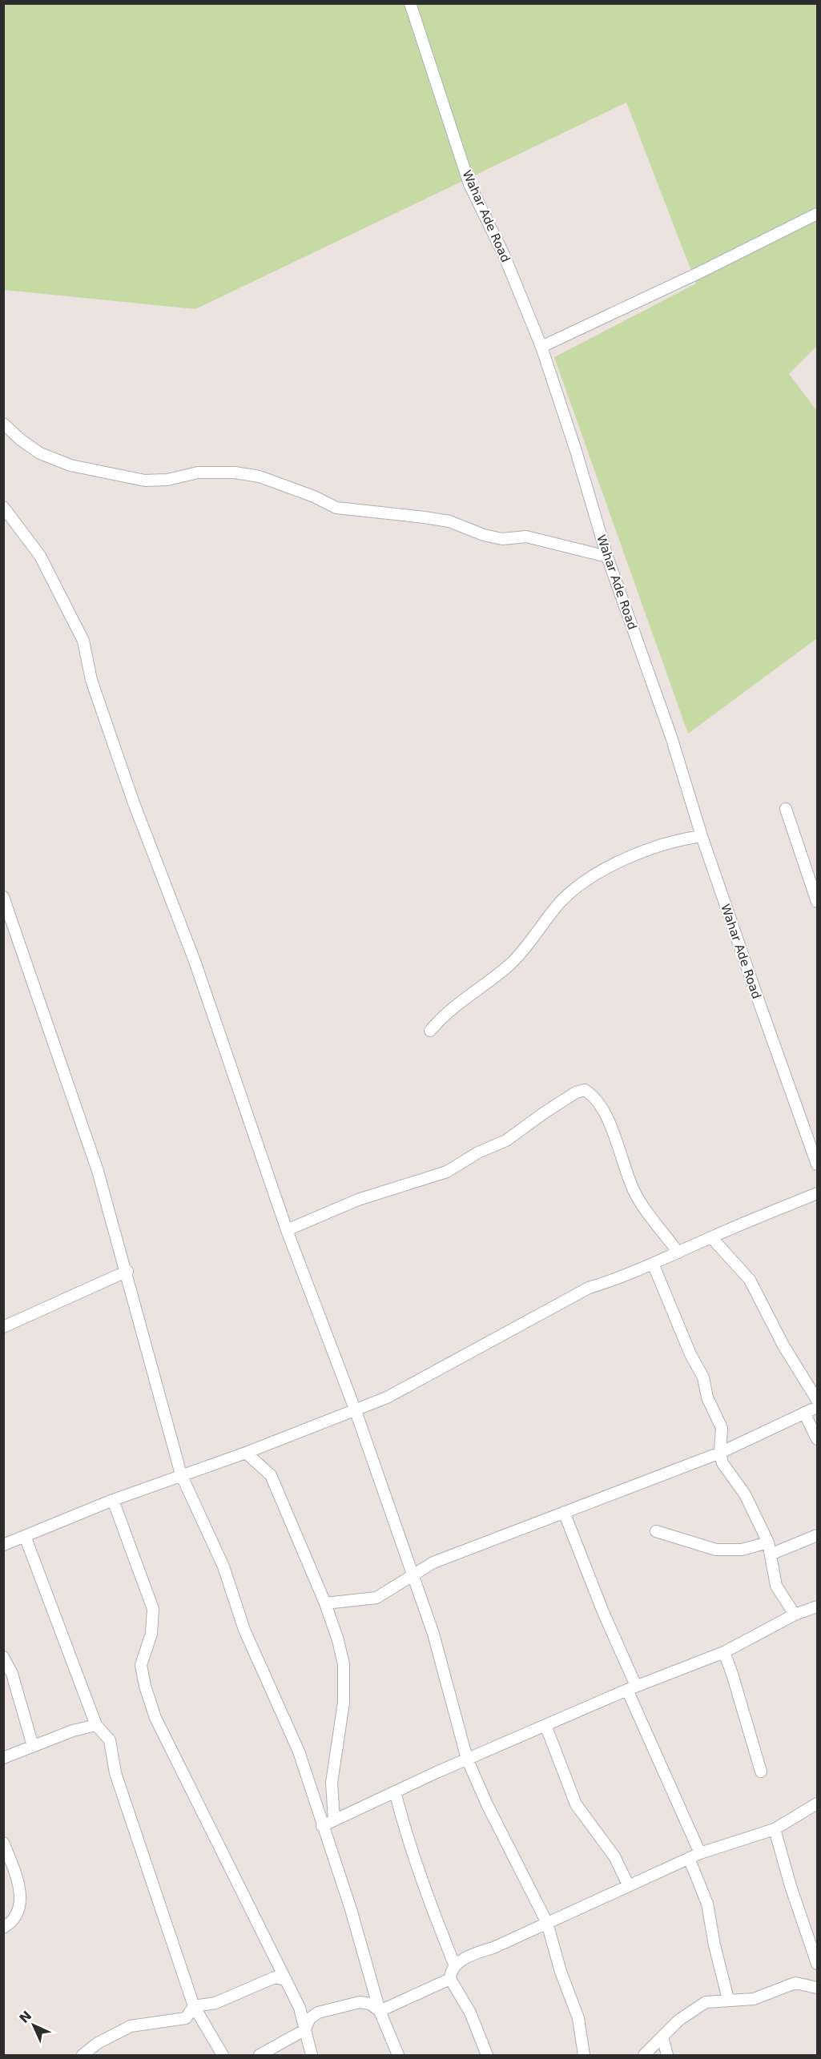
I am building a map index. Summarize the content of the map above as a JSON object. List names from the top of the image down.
{
  "streets": {
    "street": ["Wahar Ade Road"]
  },
  "north": "top left"
}
